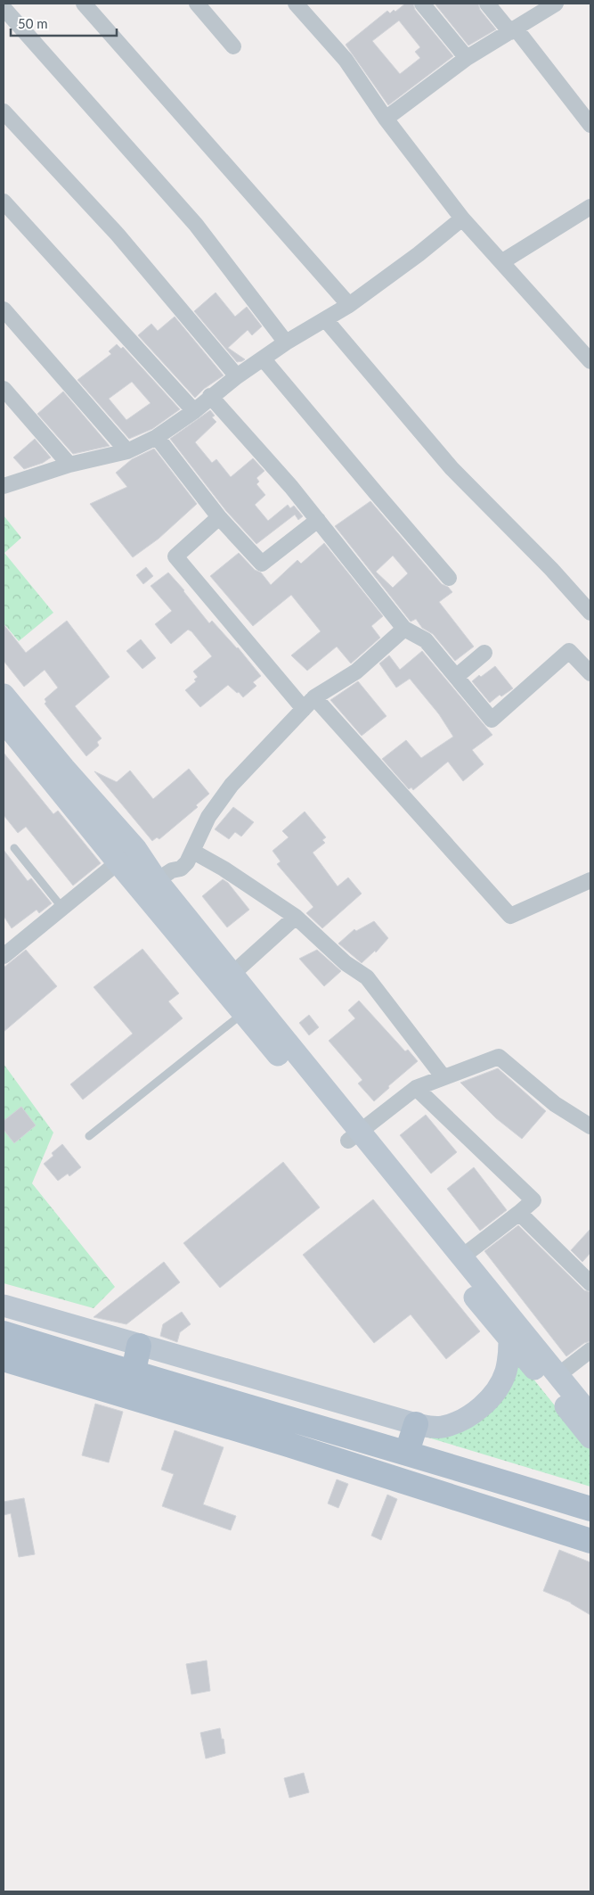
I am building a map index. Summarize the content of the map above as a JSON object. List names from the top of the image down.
{
  "scale_bar": "50 m"
}
